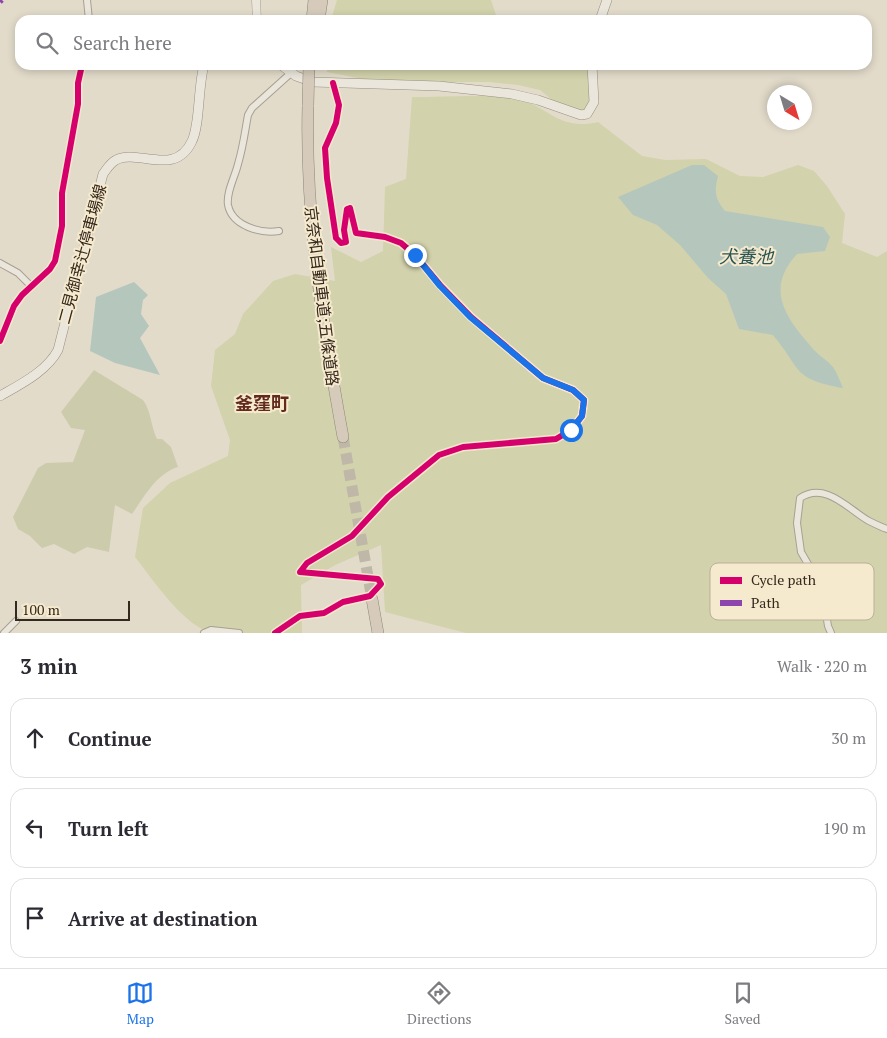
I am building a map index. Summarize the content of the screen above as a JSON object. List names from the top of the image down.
{
  "streets": {
    "highway": ["京奈和自動車道;五條道路"],
    "main road": ["二見御幸辻停車場線"]
  },
  "districts": ["釜窪町"],
  "water": ["犬養池"],
  "legend": ["Cycle path", "Path"],
  "scale_bar": "100 m",
  "north": "bottom right",
  "page": {
    "search": "Search here",
    "scale": "100 m",
    "heading": ["3 min", "Walk · 220 m"],
    "list": [
      ["Continue", "30 m"],
      ["Turn left", "190 m"],
      "Arrive at destination"
    ],
    "nav": ["Map", "Directions", "Saved"]
  }
}
